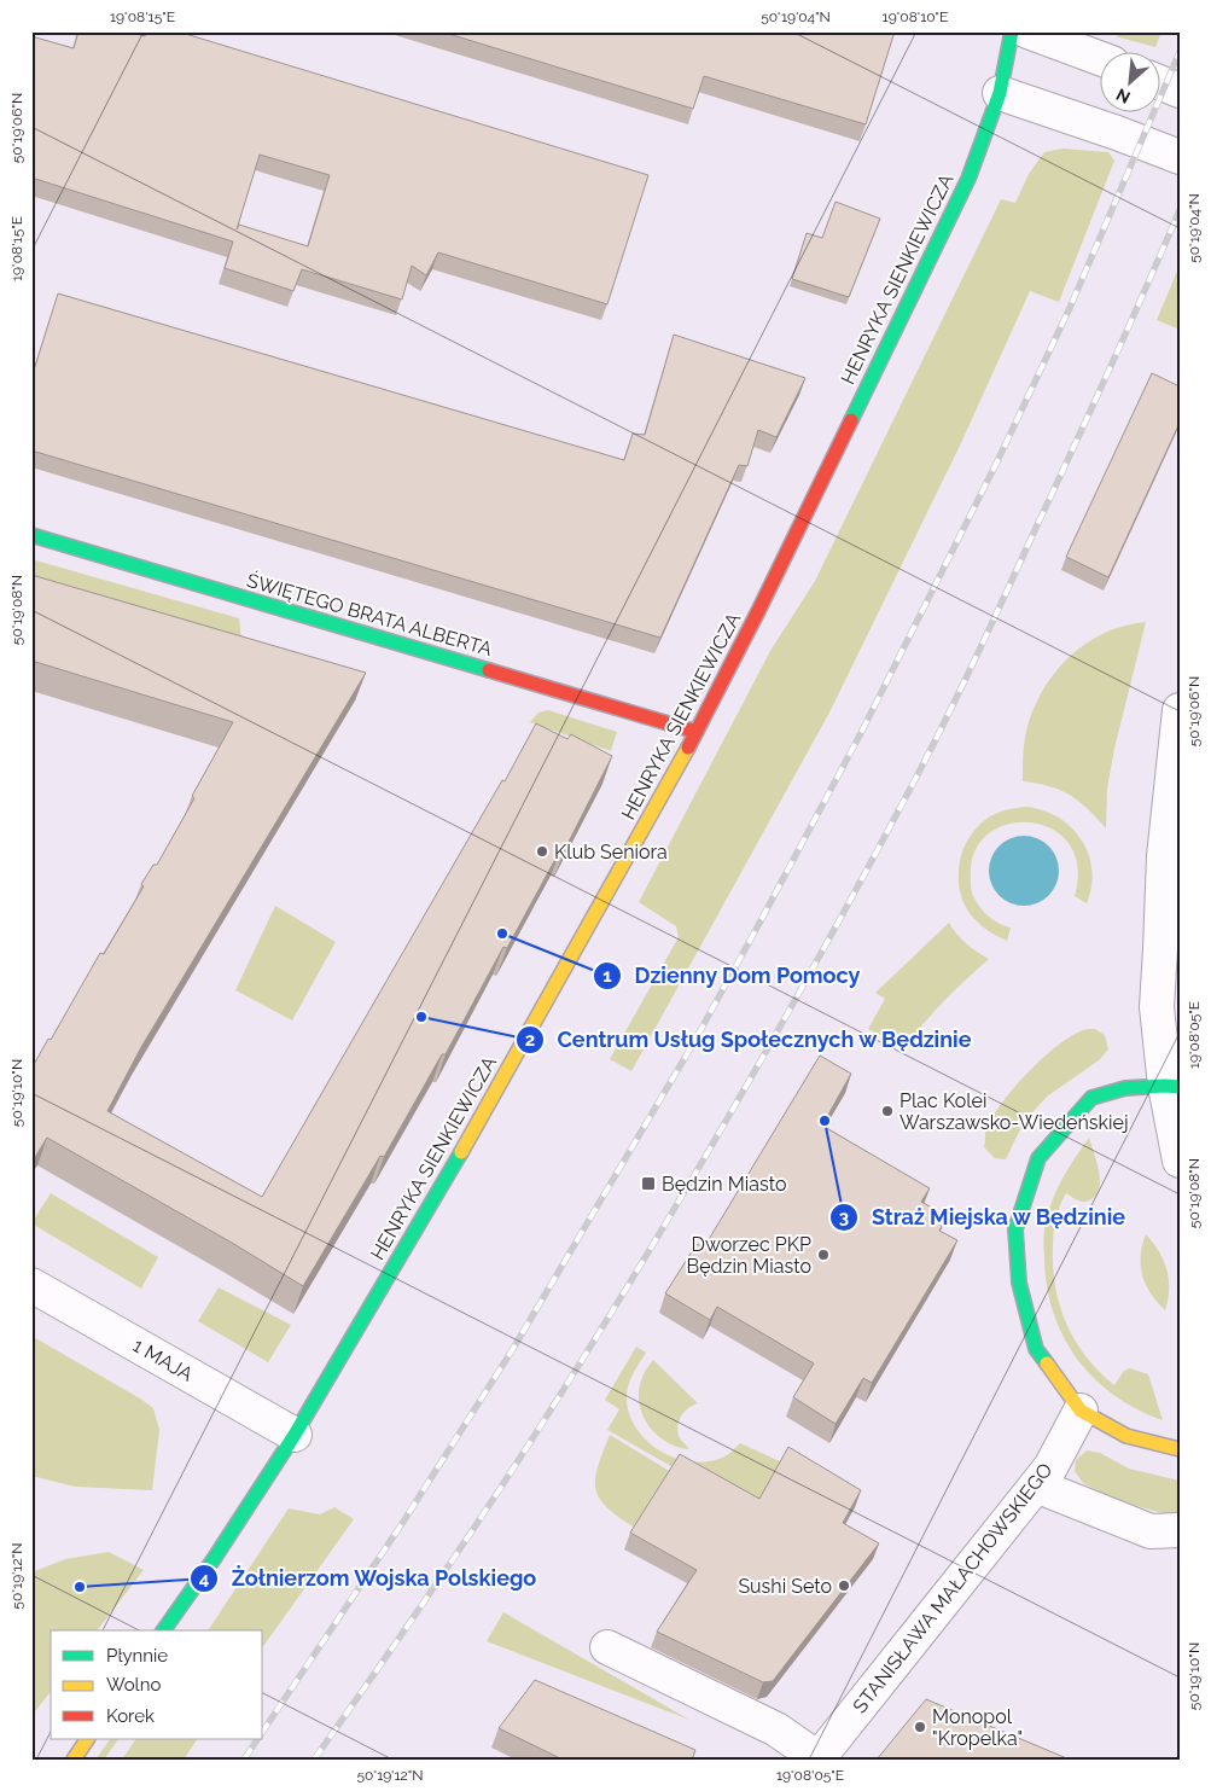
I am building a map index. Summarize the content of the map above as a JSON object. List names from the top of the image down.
{
  "streets": {
    "street": [
      "HENRYKA SIENKIEWICZA",
      "ŚWIĘTEGO BRATA ALBERTA",
      "1 MAJA",
      "STANISŁAWA MAŁACHOWSKIEGO"
    ]
  },
  "crossings": [
    ["HENRYKA SIENKIEWICZA", "ŚWIĘTEGO BRATA ALBERTA"],
    ["HENRYKA SIENKIEWICZA", "1 MAJA"]
  ],
  "places": {
    "other": [
      "Klub Seniora",
      "Dzienny Dom Pomocy",
      "Centrum Usług Społecznych w Będzinie",
      "Plac Kolei Warszawsko-Wiedeńskiej",
      "Straż Miejska w Będzinie",
      "Dworzec PKP Będzin Miasto",
      "Sushi Seto",
      "Żołnierzom Wojska Polskiego",
      "Monopol \"Kropelka\""
    ],
    "transit": ["Będzin Miasto"]
  },
  "legend": ["Płynnie", "Wolno", "Korek"],
  "north": "bottom left",
  "coordinates": [
    "19°08'15\"E",
    "50°19'04\"N",
    "19°08'10\"E",
    "50°19'06\"N",
    "50°19'08\"N",
    "19°08'05\"E",
    "50°19'10\"N",
    "50°19'12\"N"
  ]
}
